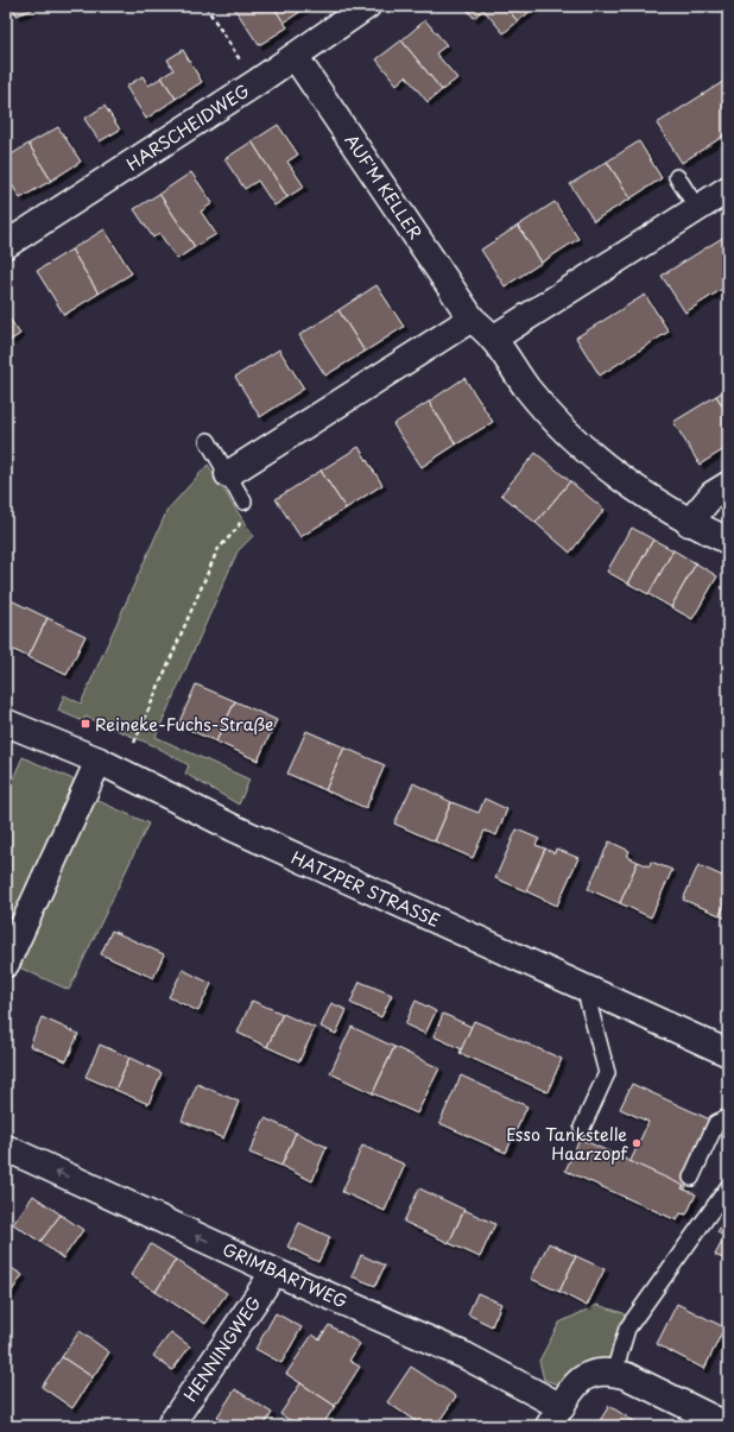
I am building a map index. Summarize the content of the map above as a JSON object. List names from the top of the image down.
{
  "streets": {
    "street": [
      "HARSCHEIDWEG",
      "AUF'M KELLER",
      "HATZPER STRASSE",
      "GRIMBARTWEG",
      "HENNINGWEG"
    ]
  },
  "crossings": [
    ["HARSCHEIDWEG", "AUF'M KELLER"],
    ["GRIMBARTWEG", "HENNINGWEG"]
  ],
  "one_way": ["GRIMBARTWEG"],
  "places": {
    "transit": ["Reineke-Fuchs-Straße"],
    "other": ["Esso Tankstelle Haarzopf"]
  }
}
